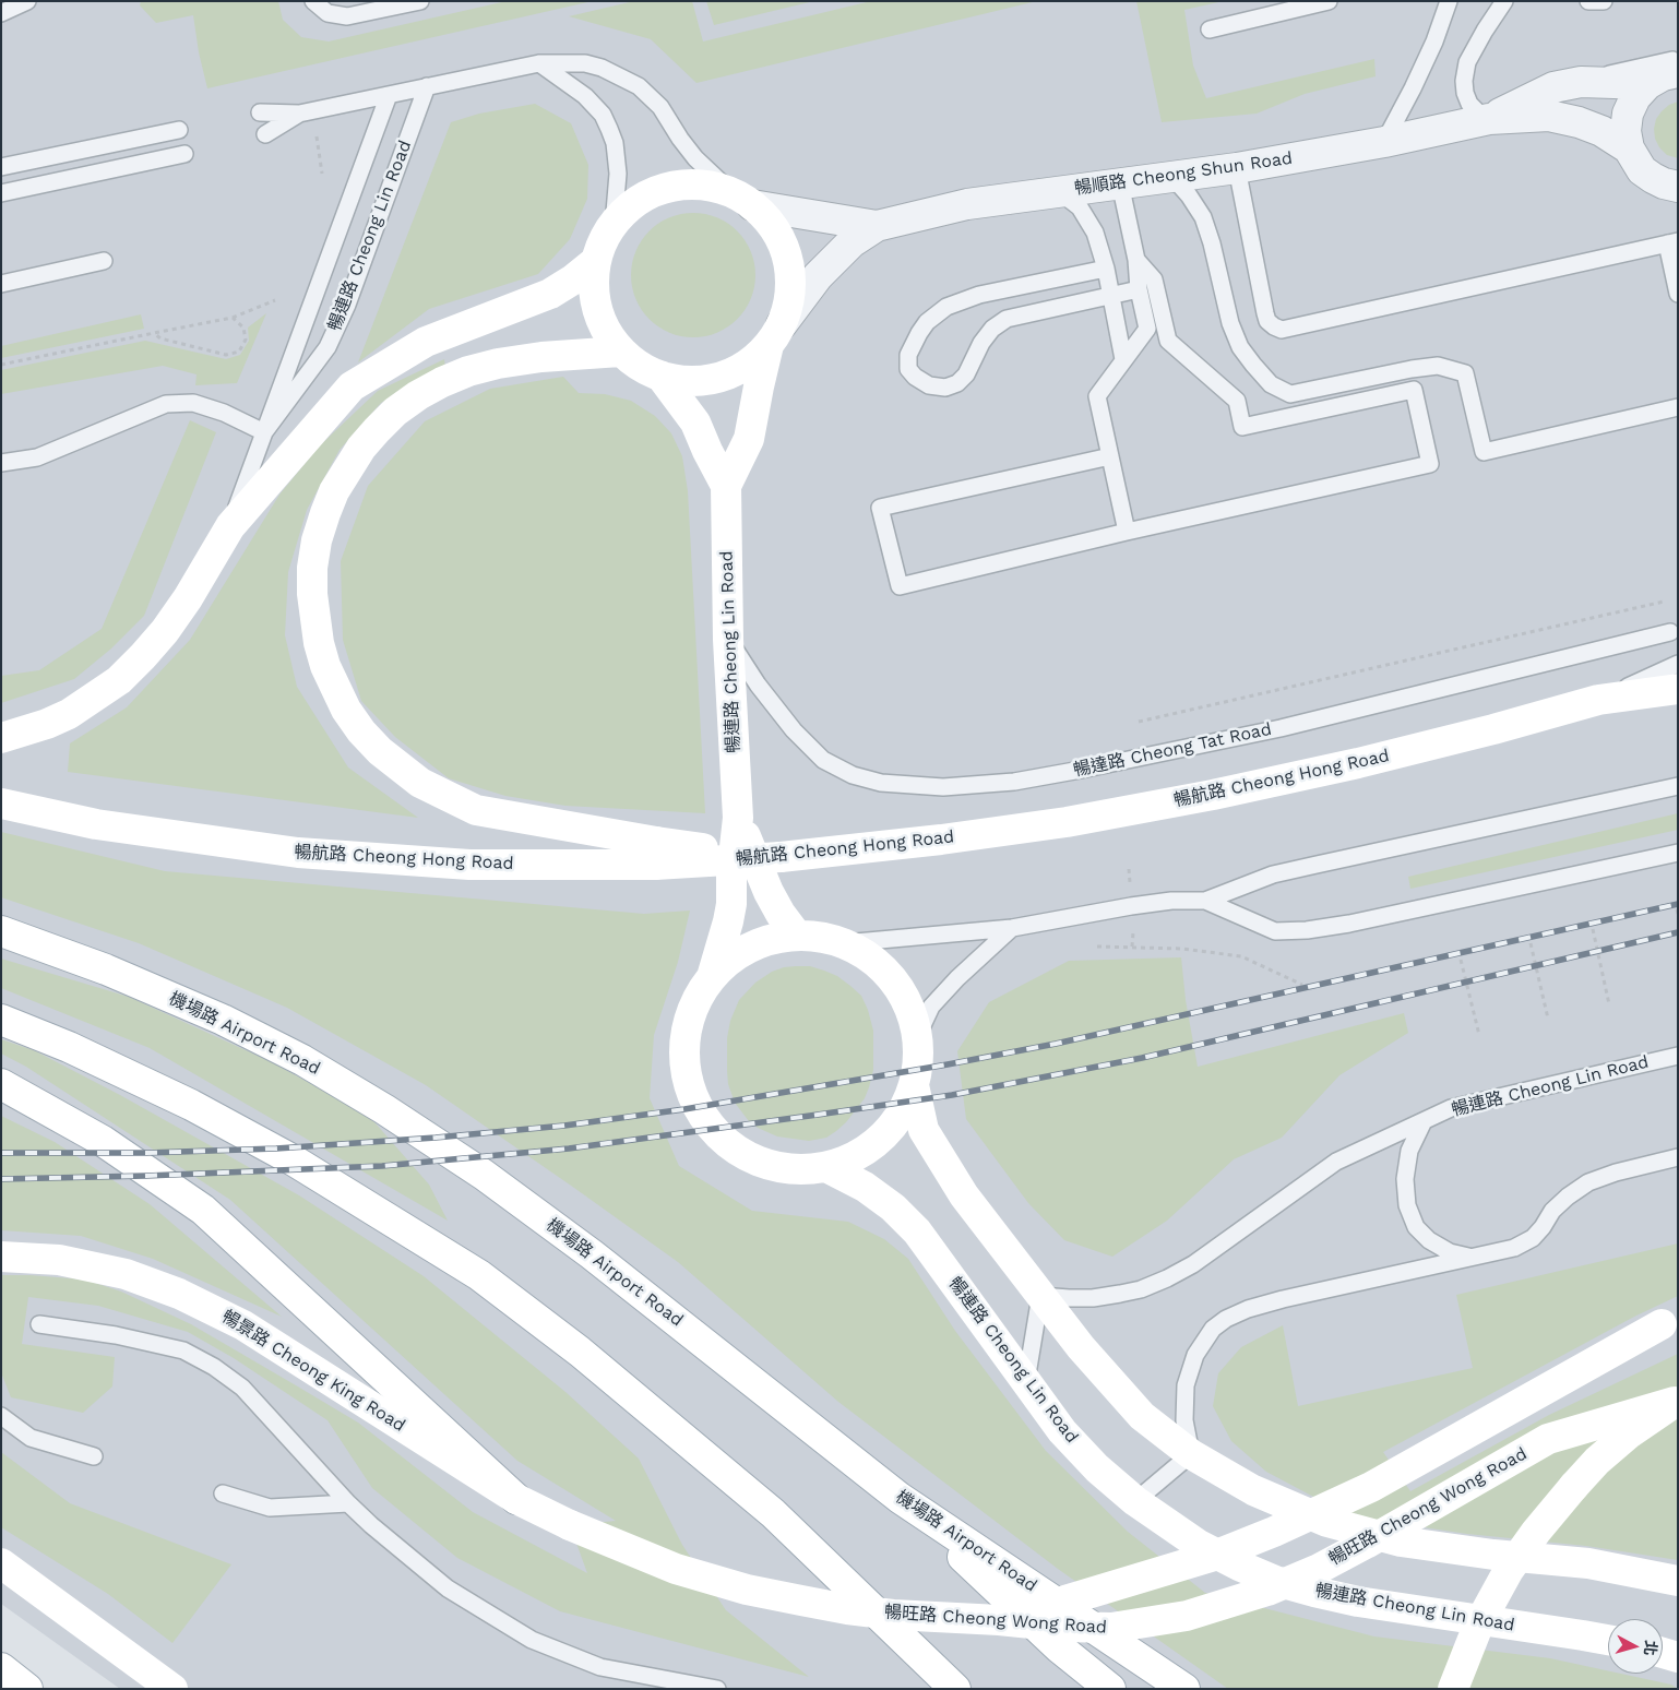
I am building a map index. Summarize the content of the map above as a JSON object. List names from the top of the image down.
{
  "streets": {
    "street": [
      "暢順路 Cheong Shun Road",
      "暢連路 Cheong Lin Road",
      "暢航路 Cheong Hong Road",
      "機場路 Airport Road",
      "暢景路 Cheong King Road",
      "暢旺路 Cheong Wong Road"
    ],
    "lane": ["暢達路 Cheong Tat Road"]
  },
  "crossings": [
    ["暢順路 Cheong Shun Road", "暢連路 Cheong Lin Road"],
    ["暢連路 Cheong Lin Road", "暢達路 Cheong Tat Road"],
    ["暢景路 Cheong King Road", "暢旺路 Cheong Wong Road"]
  ],
  "north": "right"
}
